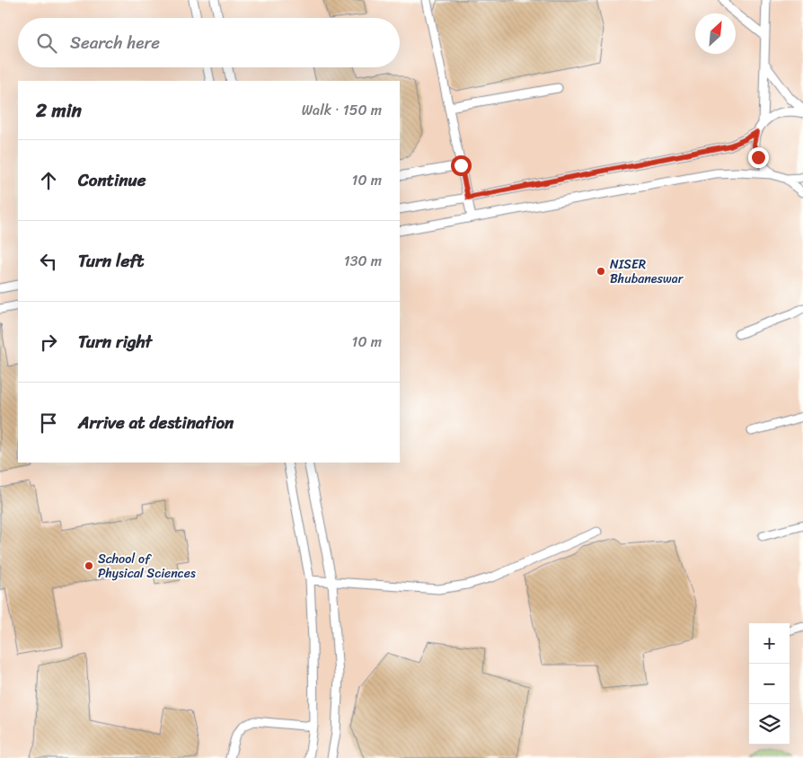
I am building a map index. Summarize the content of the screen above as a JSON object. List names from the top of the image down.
{
  "places": ["NISER Bhubaneswar", "School of Physical Sciences"],
  "north": "top right",
  "page": {
    "search": "Search here",
    "heading": ["2 min", "Walk · 150 m"],
    "list": [
      ["Continue", "10 m"],
      ["Turn left", "130 m"],
      ["Turn right", "10 m"],
      "Arrive at destination"
    ],
    "map_buttons": ["+", "−"]
  }
}
